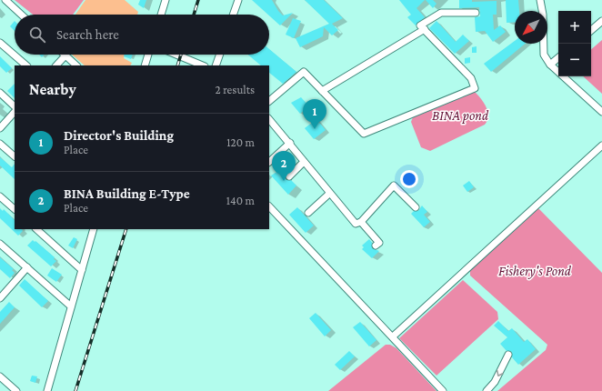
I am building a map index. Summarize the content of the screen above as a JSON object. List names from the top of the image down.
{
  "water": ["BINA pond", "Fishery's Pond"],
  "north": "bottom left",
  "page": {
    "map_buttons": ["+", "−"],
    "search": "Search here",
    "heading": ["Nearby", "2 results"],
    "pins": ["1", "2"],
    "list": [
      {
        "mark": "1",
        "name": "Director's Building",
        "note": "Place",
        "value": "120 m"
      },
      {
        "mark": "2",
        "name": "BINA Building E-Type",
        "note": "Place",
        "value": "140 m"
      }
    ]
  }
}
